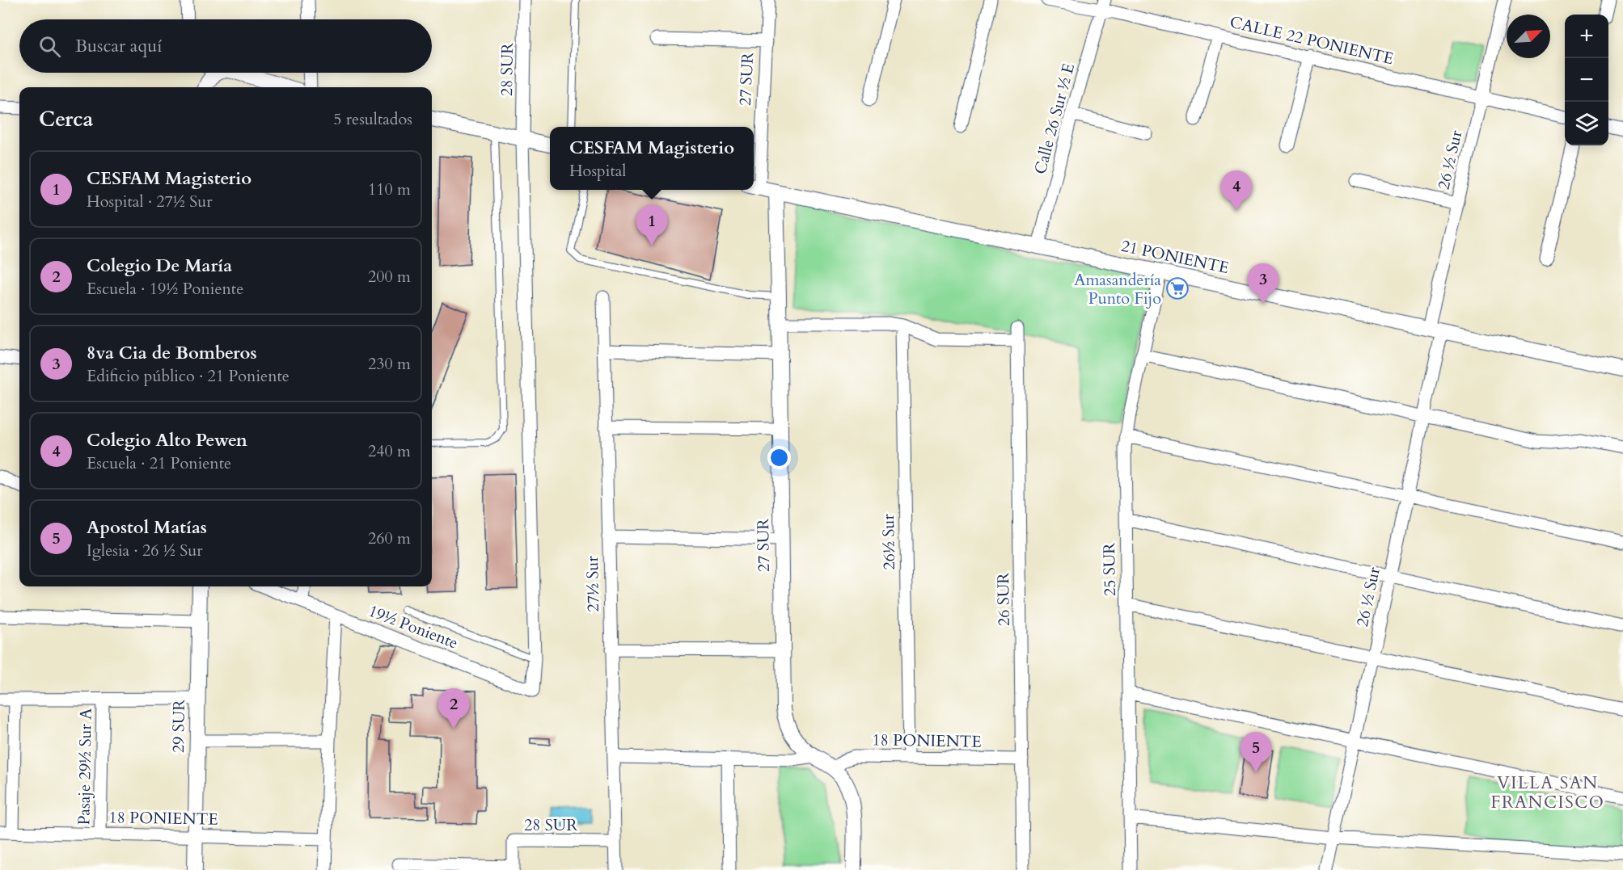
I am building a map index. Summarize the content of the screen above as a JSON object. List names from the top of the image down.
{
  "streets": {
    "street": [
      "CALLE 22 PONIENTE",
      "28 SUR",
      "27 SUR",
      "Calle 26 Sur ½ E",
      "26 ½ Sur",
      "21 PONIENTE",
      "26½ Sur",
      "25 SUR",
      "27½ Sur",
      "26 SUR",
      "19½ Poniente",
      "29 SUR",
      "18 PONIENTE",
      "Pasaje 29½ Sur A"
    ]
  },
  "crossings": [
    ["CALLE 22 PONIENTE", "Calle 26 Sur ½ E"],
    ["CALLE 22 PONIENTE", "26 ½ Sur"],
    ["28 SUR", "27½ Sur"],
    ["28 SUR", "19½ Poniente"],
    ["27 SUR", "21 PONIENTE"],
    ["27 SUR", "18 PONIENTE"],
    ["Calle 26 Sur ½ E", "21 PONIENTE"],
    ["26 ½ Sur", "21 PONIENTE"],
    ["21 PONIENTE", "25 SUR"],
    ["26½ Sur", "18 PONIENTE"],
    ["26 SUR", "18 PONIENTE"],
    ["29 SUR", "18 PONIENTE"],
    ["18 PONIENTE", "Pasaje 29½ Sur A"]
  ],
  "districts": ["VILLA SAN FRANCISCO"],
  "places": {
    "supermarket": ["Amasandería Punto Fijo"]
  },
  "north": "top right",
  "page": {
    "map_buttons": ["+", "−"],
    "search": "Buscar aquí",
    "heading": ["Cerca", "5 resultados"],
    "popup": ["CESFAM Magisterio", "Hospital"],
    "list": [
      {
        "mark": "1",
        "name": "CESFAM Magisterio",
        "note": "Hospital · 27½ Sur",
        "value": "110 m"
      },
      {
        "mark": "2",
        "name": "Colegio De María",
        "note": "Escuela · 19½ Poniente",
        "value": "200 m"
      },
      {
        "mark": "3",
        "name": "8va Cia de Bomberos",
        "note": "Edificio público · 21 Poniente",
        "value": "230 m"
      },
      {
        "mark": "4",
        "name": "Colegio Alto Pewen",
        "note": "Escuela · 21 Poniente",
        "value": "240 m"
      },
      {
        "mark": "5",
        "name": "Apostol Matías",
        "note": "Iglesia · 26 ½ Sur",
        "value": "260 m"
      }
    ],
    "pins": [
      "4",
      "1",
      "3",
      "2",
      "5"
    ]
  }
}
